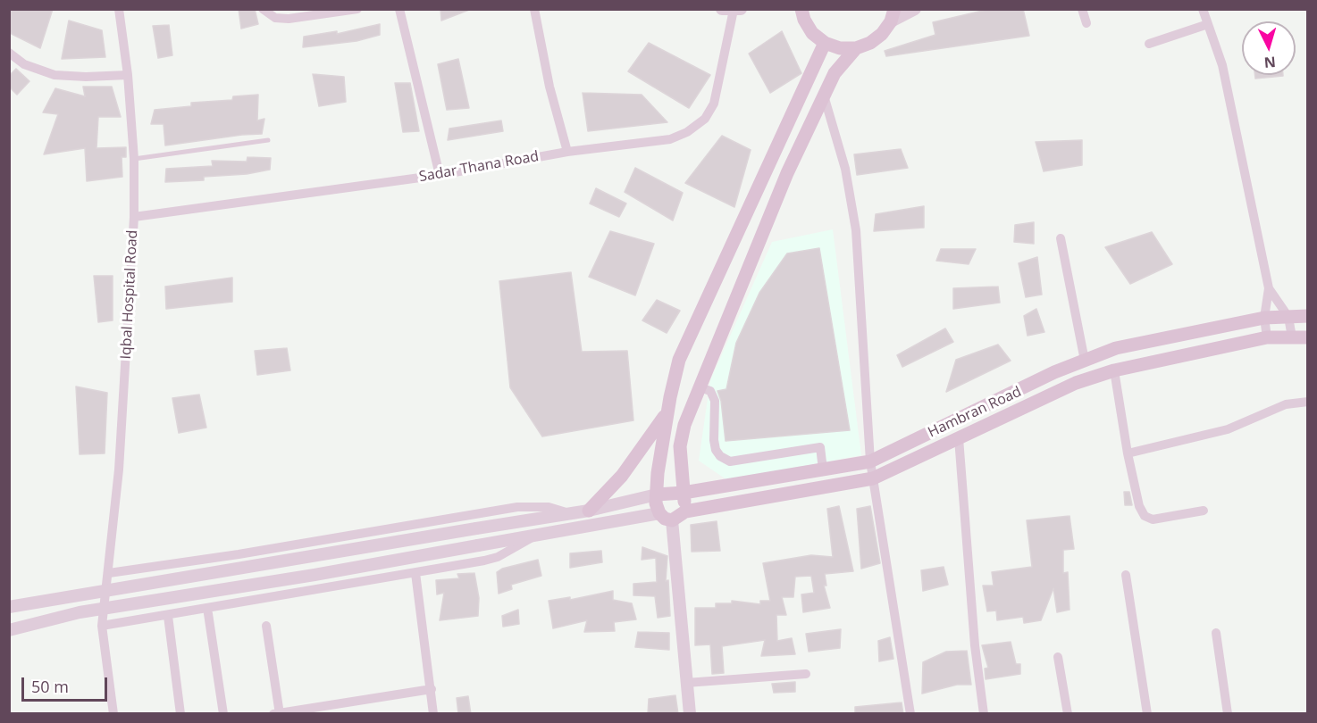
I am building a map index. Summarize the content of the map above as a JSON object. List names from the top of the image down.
{
  "streets": {
    "main road": ["Hambran Road"],
    "street": ["Sadar Thana Road", "Iqbal Hospital Road"]
  },
  "crossings": [
    ["Sadar Thana Road", "Iqbal Hospital Road"]
  ],
  "scale_bar": "50 m",
  "north": "bottom"
}
